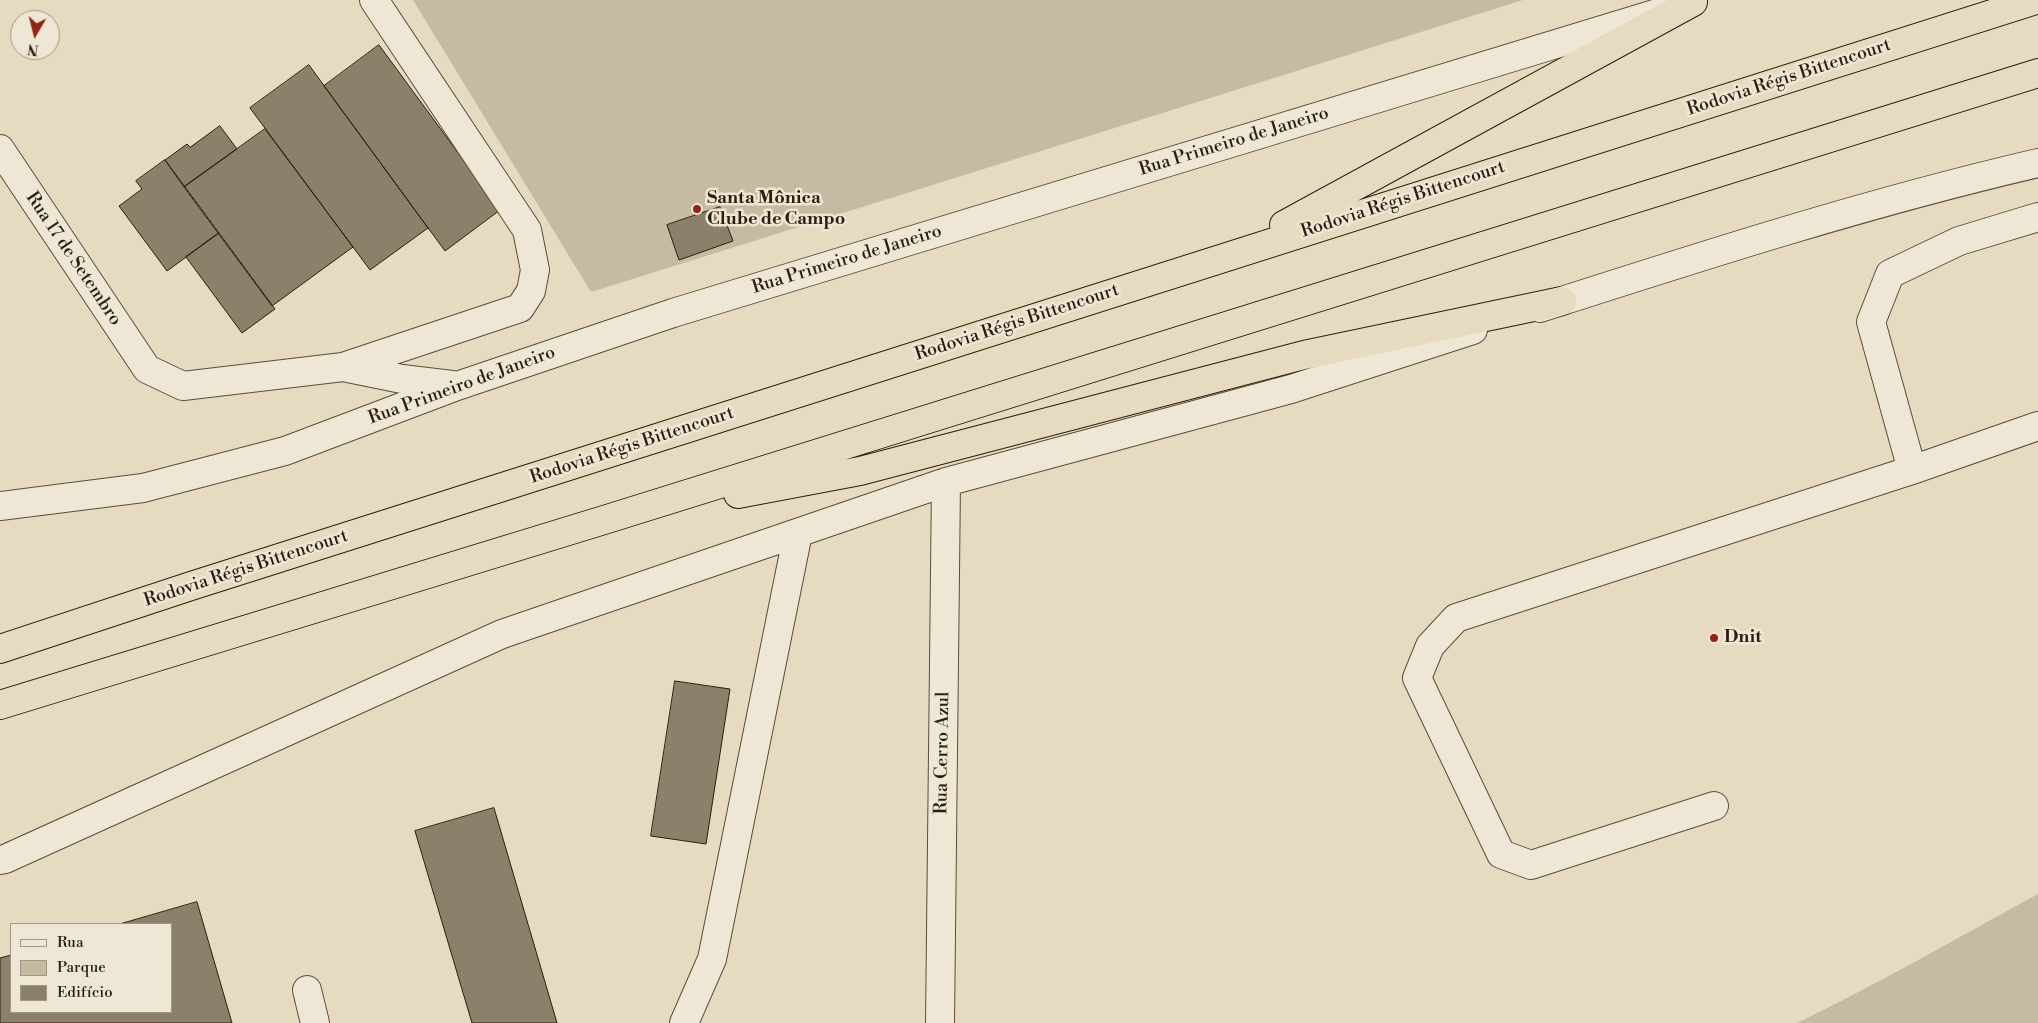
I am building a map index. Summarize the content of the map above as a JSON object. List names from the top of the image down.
{
  "streets": {
    "highway": ["Rodovia Régis Bittencourt"],
    "street": ["Rua Primeiro de Janeiro", "Rua 17 de Setembro", "Rua Cerro Azul"]
  },
  "places": ["Santa Mônica Clube de Campo", "Dnit"],
  "legend": ["Rua", "Parque", "Edifício"],
  "north": "bottom"
}
